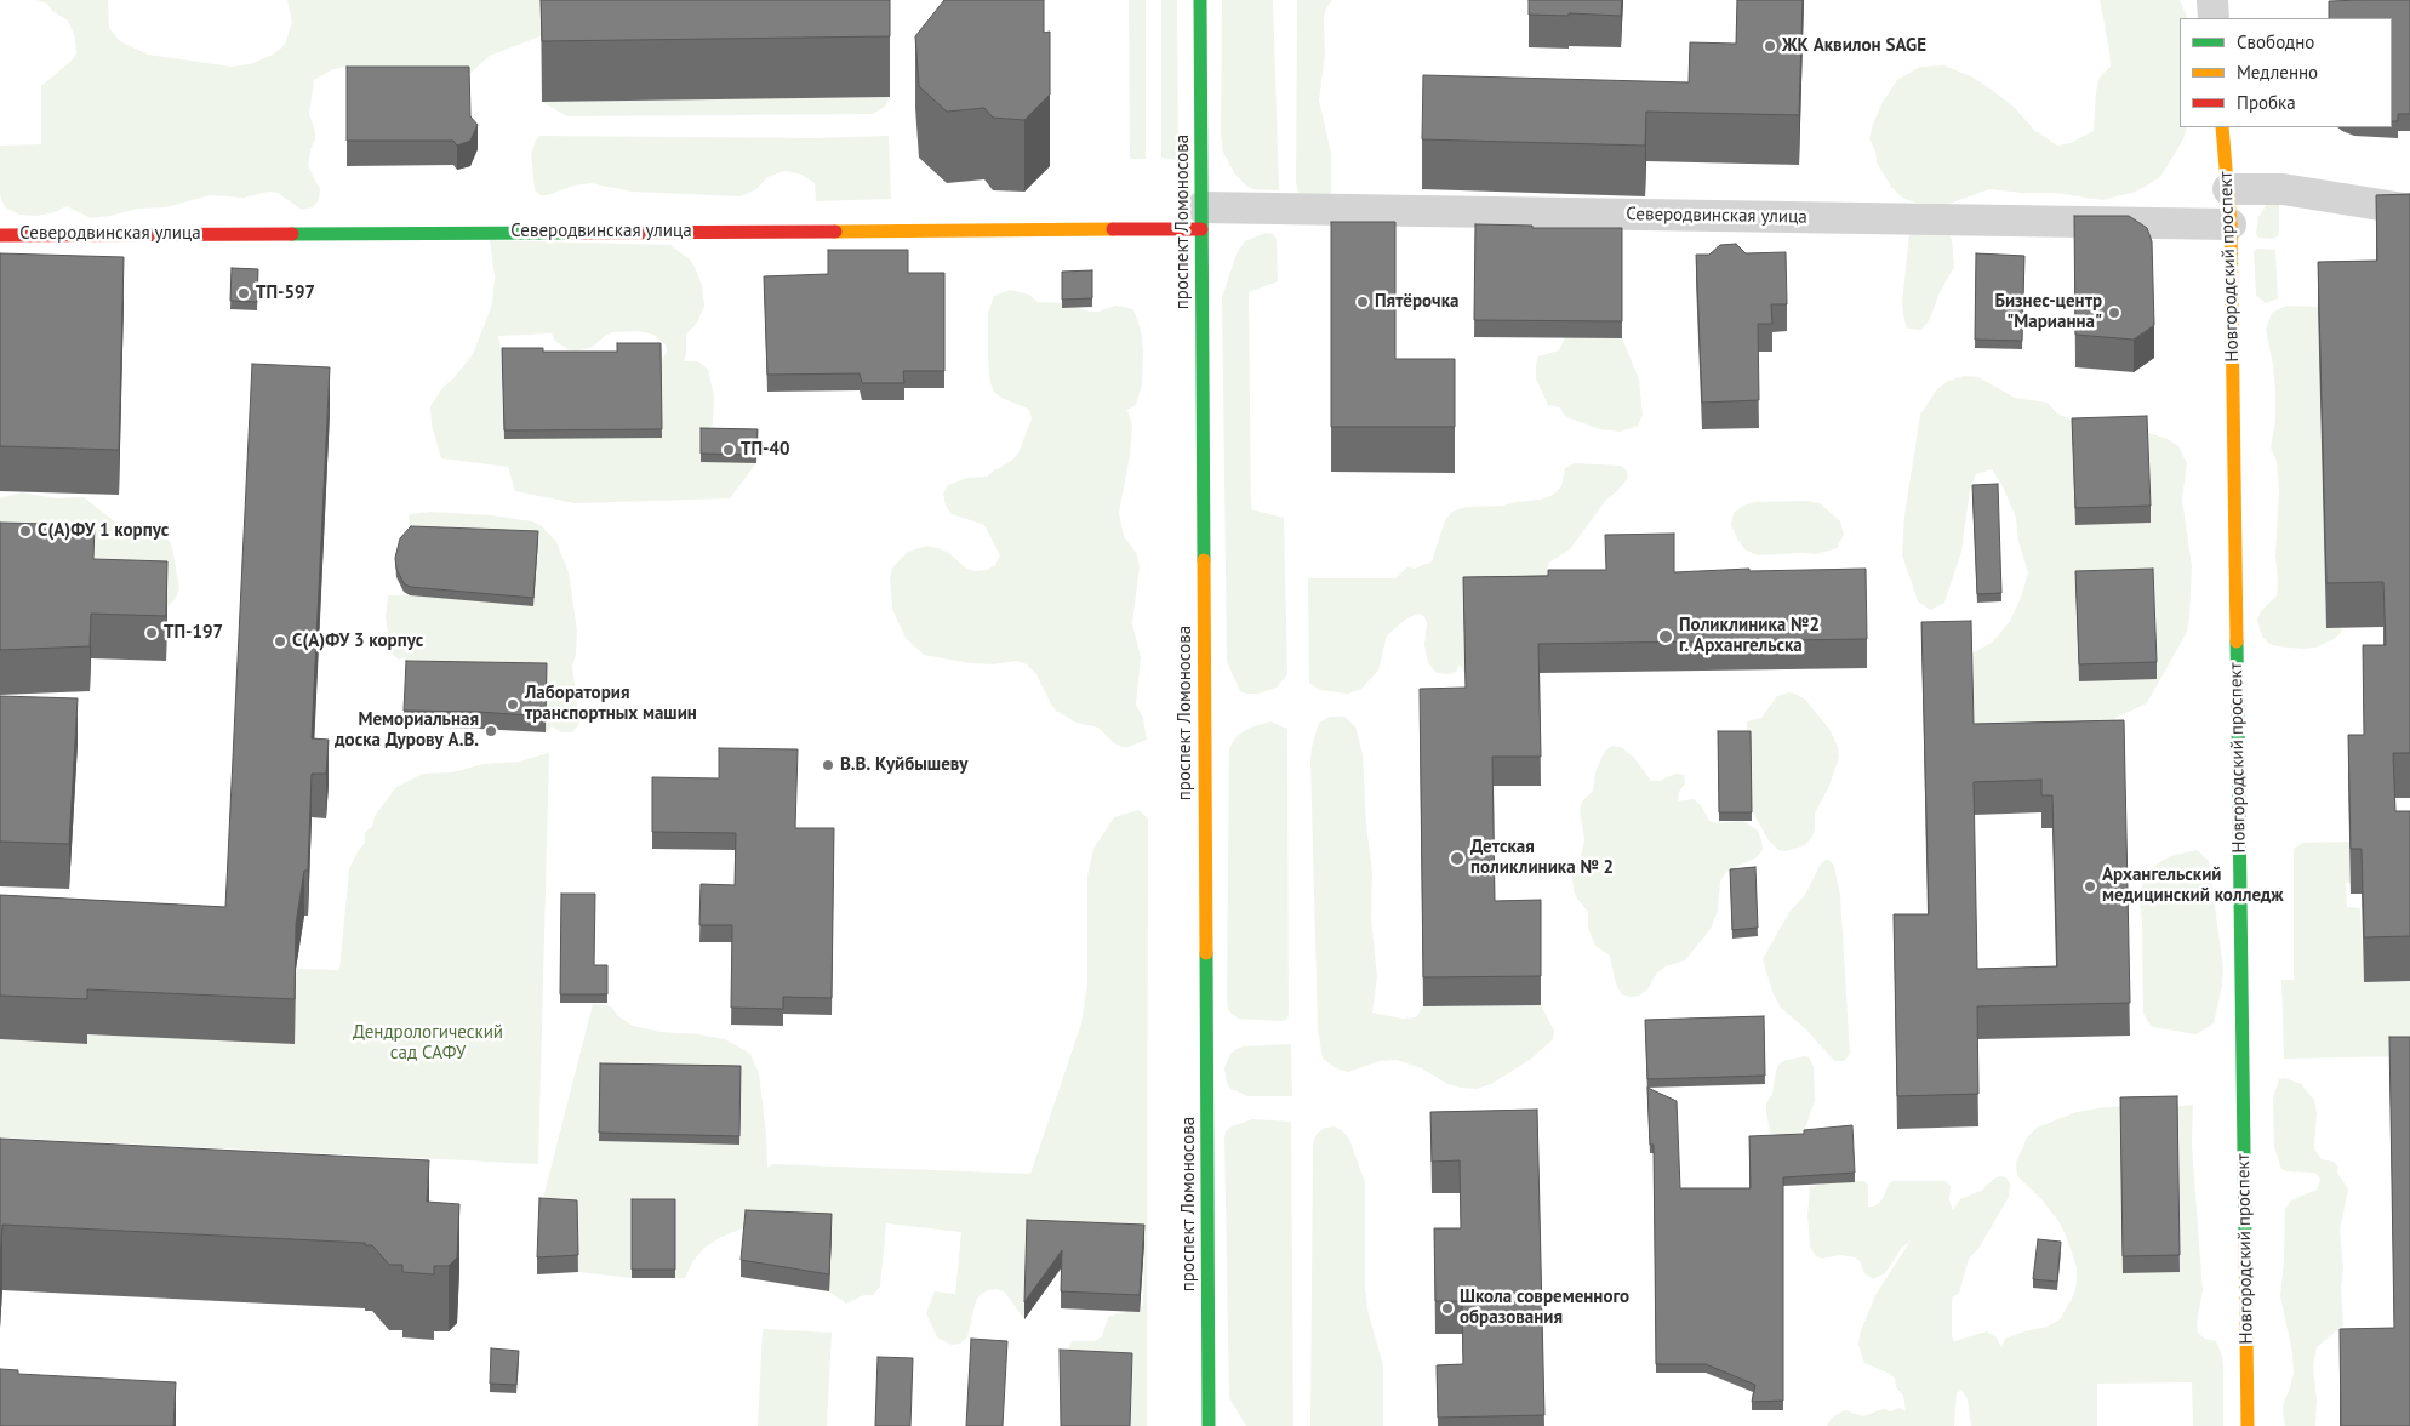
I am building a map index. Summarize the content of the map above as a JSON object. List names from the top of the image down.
{
  "streets": {
    "street": ["Северодвинская улица", "проспект Ломоносова", "Новгородский проспект"]
  },
  "crossings": [
    ["Северодвинская улица", "проспект Ломоносова"],
    ["Северодвинская улица", "Новгородский проспект"]
  ],
  "parks": ["Дендрологический сад САФУ"],
  "places": [
    "ЖК Аквилон SAGE",
    "ТП-597",
    "Пятёрочка",
    "Бизнес-центр \"Марианна\"",
    "ТП-40",
    "С(А)ФУ 1 корпус",
    "ТП-197",
    "Поликлиника №2 г. Архангельска",
    "С(А)ФУ 3 корпус",
    "Лаборатория транспортных машин",
    "Мемориальная доска Дурову А.В.",
    "В.В. Куйбышеву",
    "Детская поликлиника № 2",
    "Архангельский медицинский колледж",
    "Школа современного образования"
  ],
  "legend": ["Свободно", "Медленно", "Пробка"]
}
